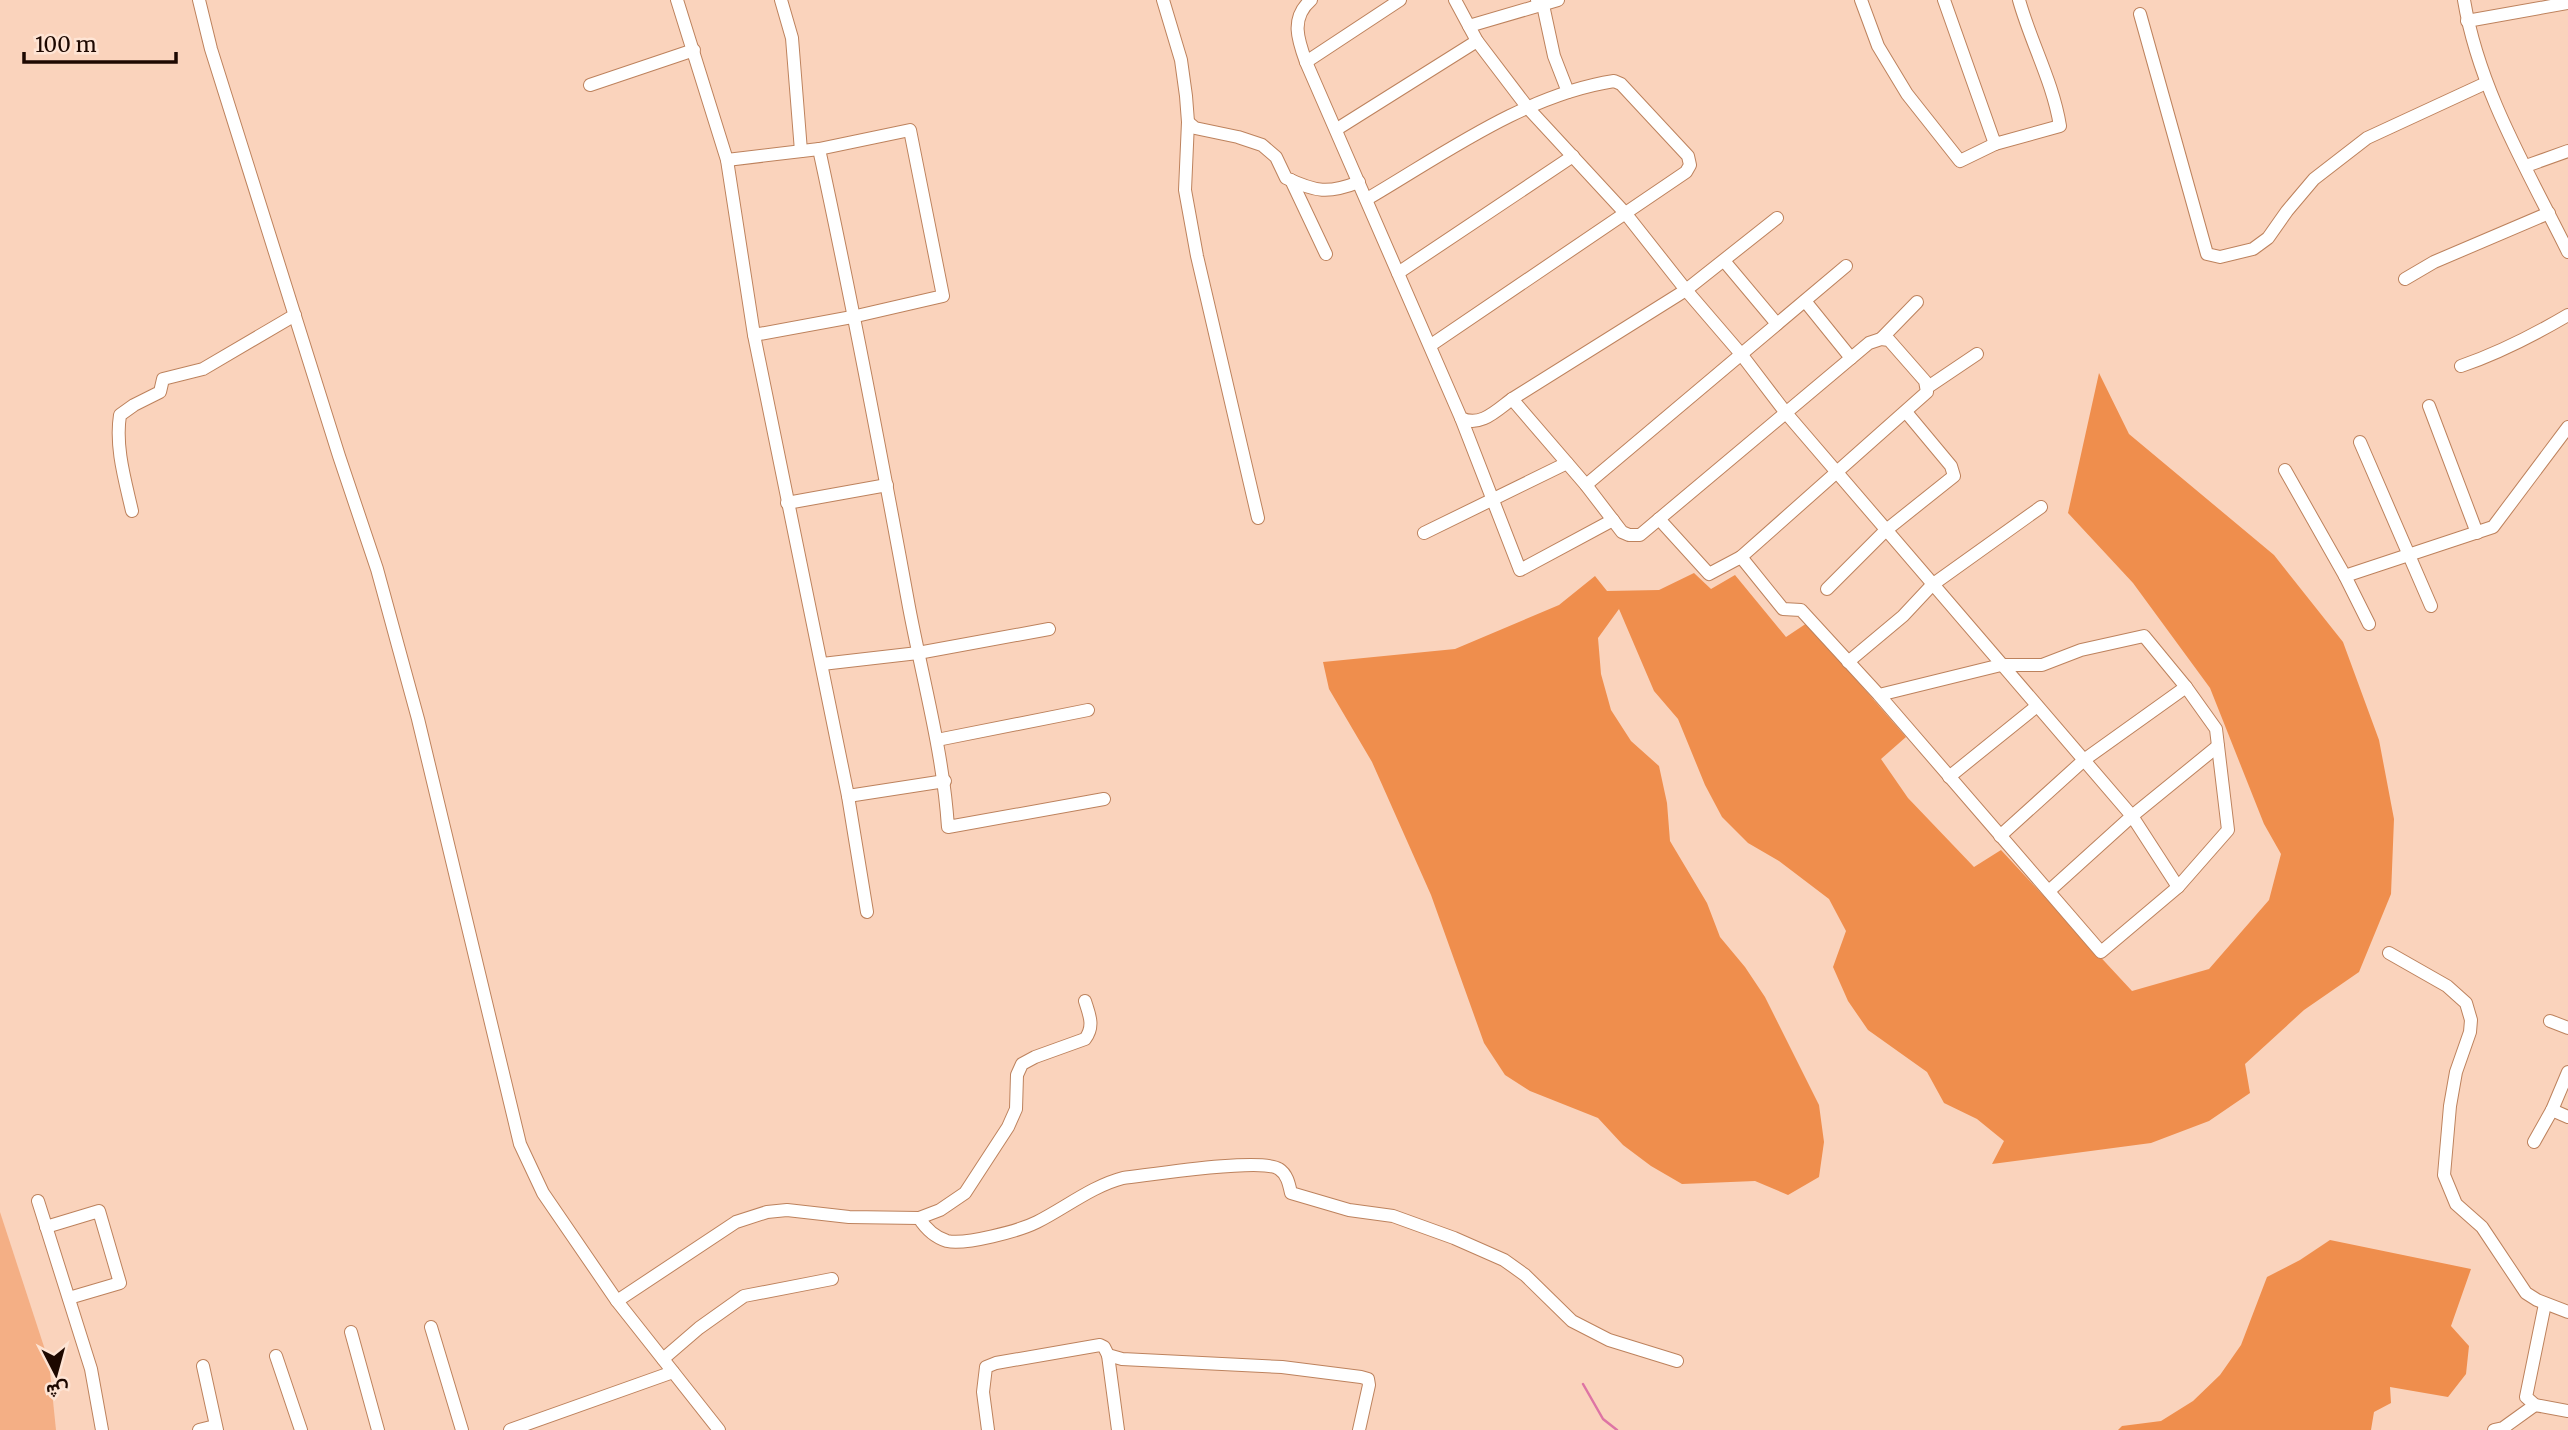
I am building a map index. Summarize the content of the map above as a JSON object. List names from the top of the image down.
{
  "scale_bar": "100 m",
  "north": "bottom"
}
